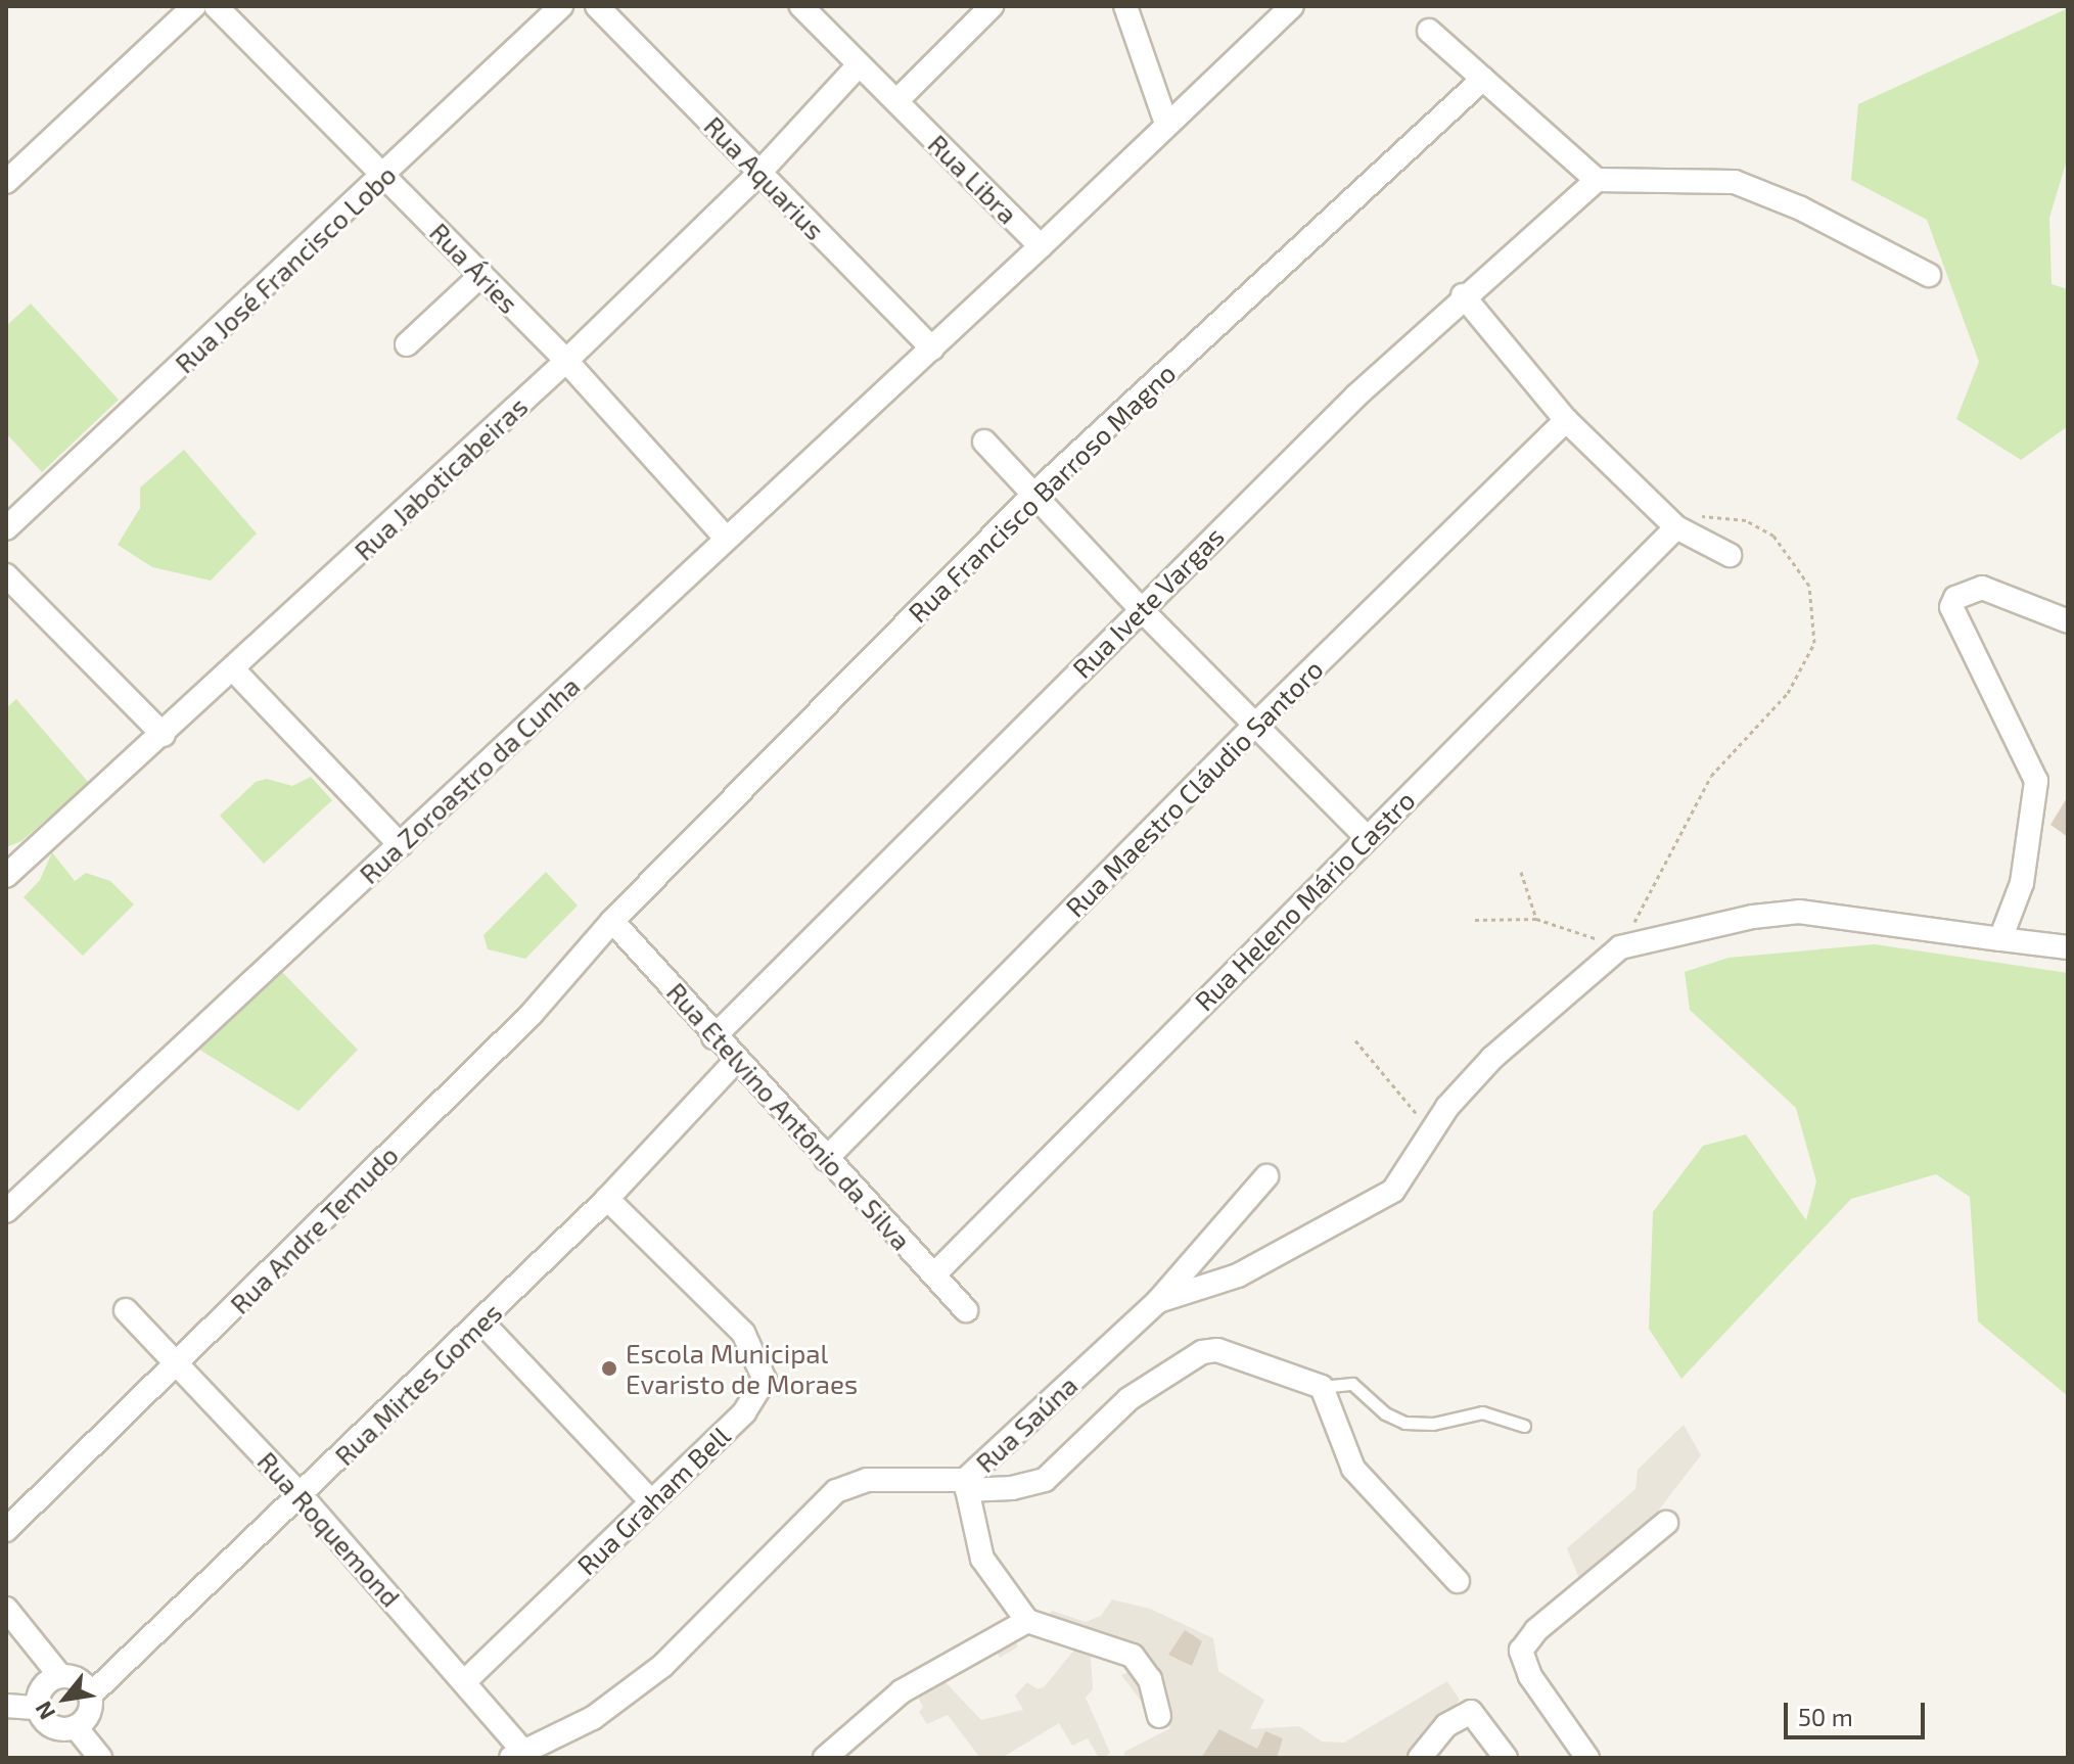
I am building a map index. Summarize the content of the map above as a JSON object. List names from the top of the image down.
{
  "streets": {
    "street": [
      "Rua Aquarius",
      "Rua Libra",
      "Rua Áries",
      "Rua José Francisco Lobo",
      "Rua Jaboticabeiras",
      "Rua Francisco Barroso Magno",
      "Rua Ivete Vargas",
      "Rua Zoroastro da Cunha",
      "Rua Maestro Cláudio Santoro",
      "Rua Heleno Mário Castro",
      "Rua Etelvino Antônio da Silva",
      "Rua Andre Temudo",
      "Rua Mirtes Gomes",
      "Rua Saúna",
      "Rua Graham Bell",
      "Rua Roquemond"
    ]
  },
  "crossings": [
    ["Rua Aquarius", "Rua Libra"],
    ["Rua Aquarius", "Rua Jaboticabeiras"],
    ["Rua Aquarius", "Rua Zoroastro da Cunha"],
    ["Rua Libra", "Rua Jaboticabeiras"],
    ["Rua Libra", "Rua Zoroastro da Cunha"],
    ["Rua Áries", "Rua José Francisco Lobo"],
    ["Rua Áries", "Rua Jaboticabeiras"],
    ["Rua Áries", "Rua Zoroastro da Cunha"],
    ["Rua Francisco Barroso Magno", "Rua Etelvino Antônio da Silva"],
    ["Rua Francisco Barroso Magno", "Rua Andre Temudo"],
    ["Rua Ivete Vargas", "Rua Etelvino Antônio da Silva"],
    ["Rua Maestro Cláudio Santoro", "Rua Etelvino Antônio da Silva"],
    ["Rua Heleno Mário Castro", "Rua Etelvino Antônio da Silva"],
    ["Rua Etelvino Antônio da Silva", "Rua Andre Temudo"],
    ["Rua Etelvino Antônio da Silva", "Rua Mirtes Gomes"],
    ["Rua Andre Temudo", "Rua Roquemond"],
    ["Rua Mirtes Gomes", "Rua Graham Bell"],
    ["Rua Mirtes Gomes", "Rua Roquemond"],
    ["Rua Saúna", "Rua Roquemond"],
    ["Rua Graham Bell", "Rua Roquemond"]
  ],
  "places": ["Escola Municipal Evaristo de Moraes"],
  "scale_bar": "50 m",
  "north": "bottom left"
}
